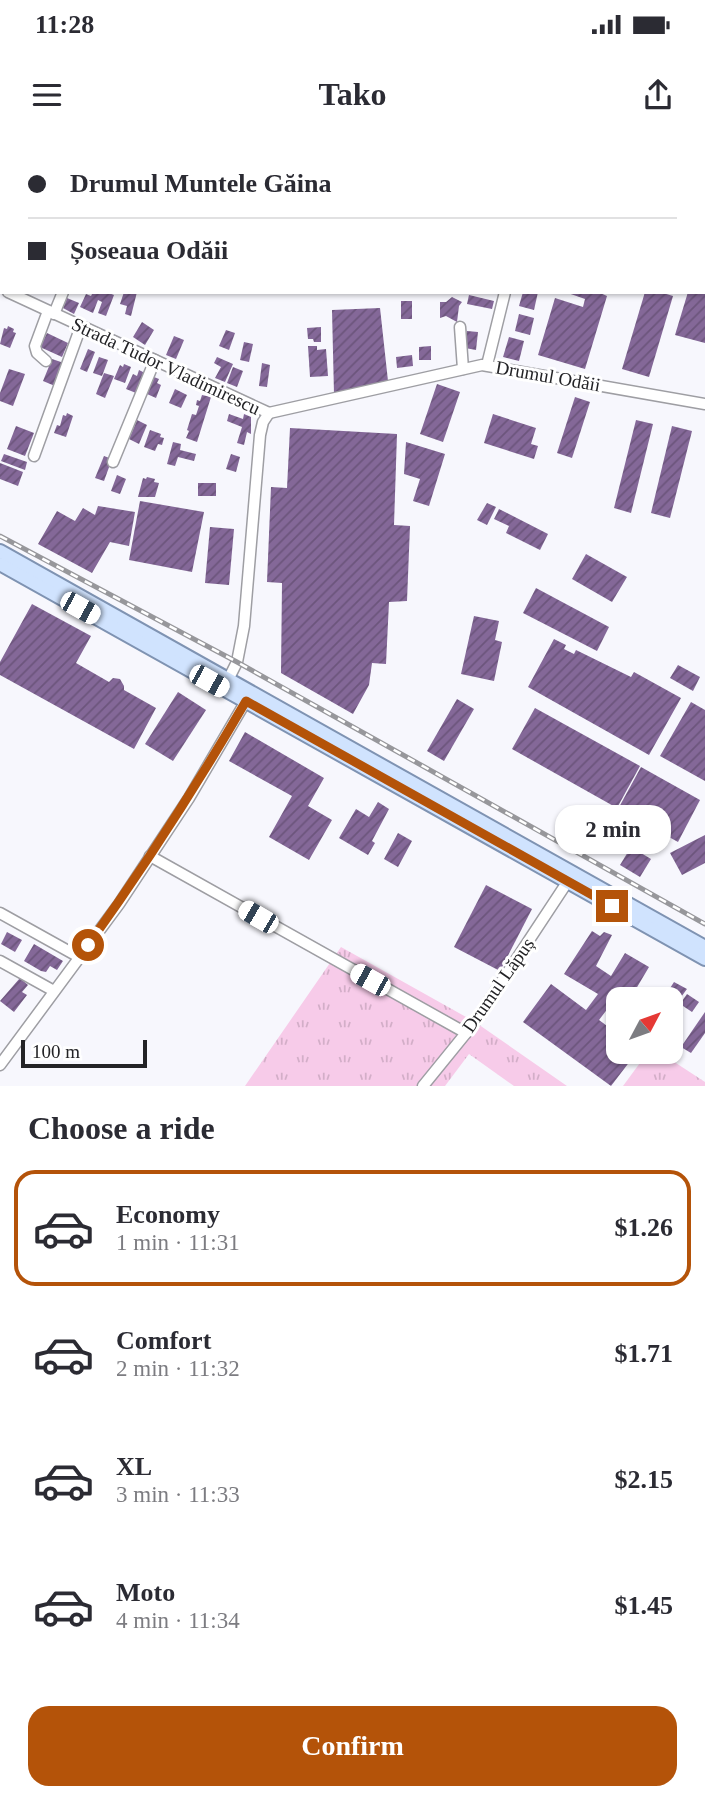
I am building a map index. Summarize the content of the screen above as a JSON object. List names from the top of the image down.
{
  "streets": {
    "street": ["Strada Tudor Vladimirescu", "Drumul Odăii", "Drumul Lăpuș"]
  },
  "crossings": [
    ["Strada Tudor Vladimirescu", "Drumul Odăii"]
  ],
  "scale_bar": "100 m",
  "north": "top right",
  "page": {
    "status": "11:28",
    "header": "Tako",
    "banner": ["Drumul Muntele Găina", "Șoseaua Odăii"],
    "bubble": "2 min",
    "scale": "100 m",
    "heading": "Choose a ride",
    "list": [
      {
        "name": "Economy",
        "note": "1 min · 11:31",
        "value": "$1.26"
      },
      {
        "name": "Comfort",
        "note": "2 min · 11:32",
        "value": "$1.71"
      },
      {
        "name": "XL",
        "note": "3 min · 11:33",
        "value": "$2.15"
      },
      {
        "name": "Moto",
        "note": "4 min · 11:34",
        "value": "$1.45"
      }
    ],
    "buttons": "Confirm"
  }
}
